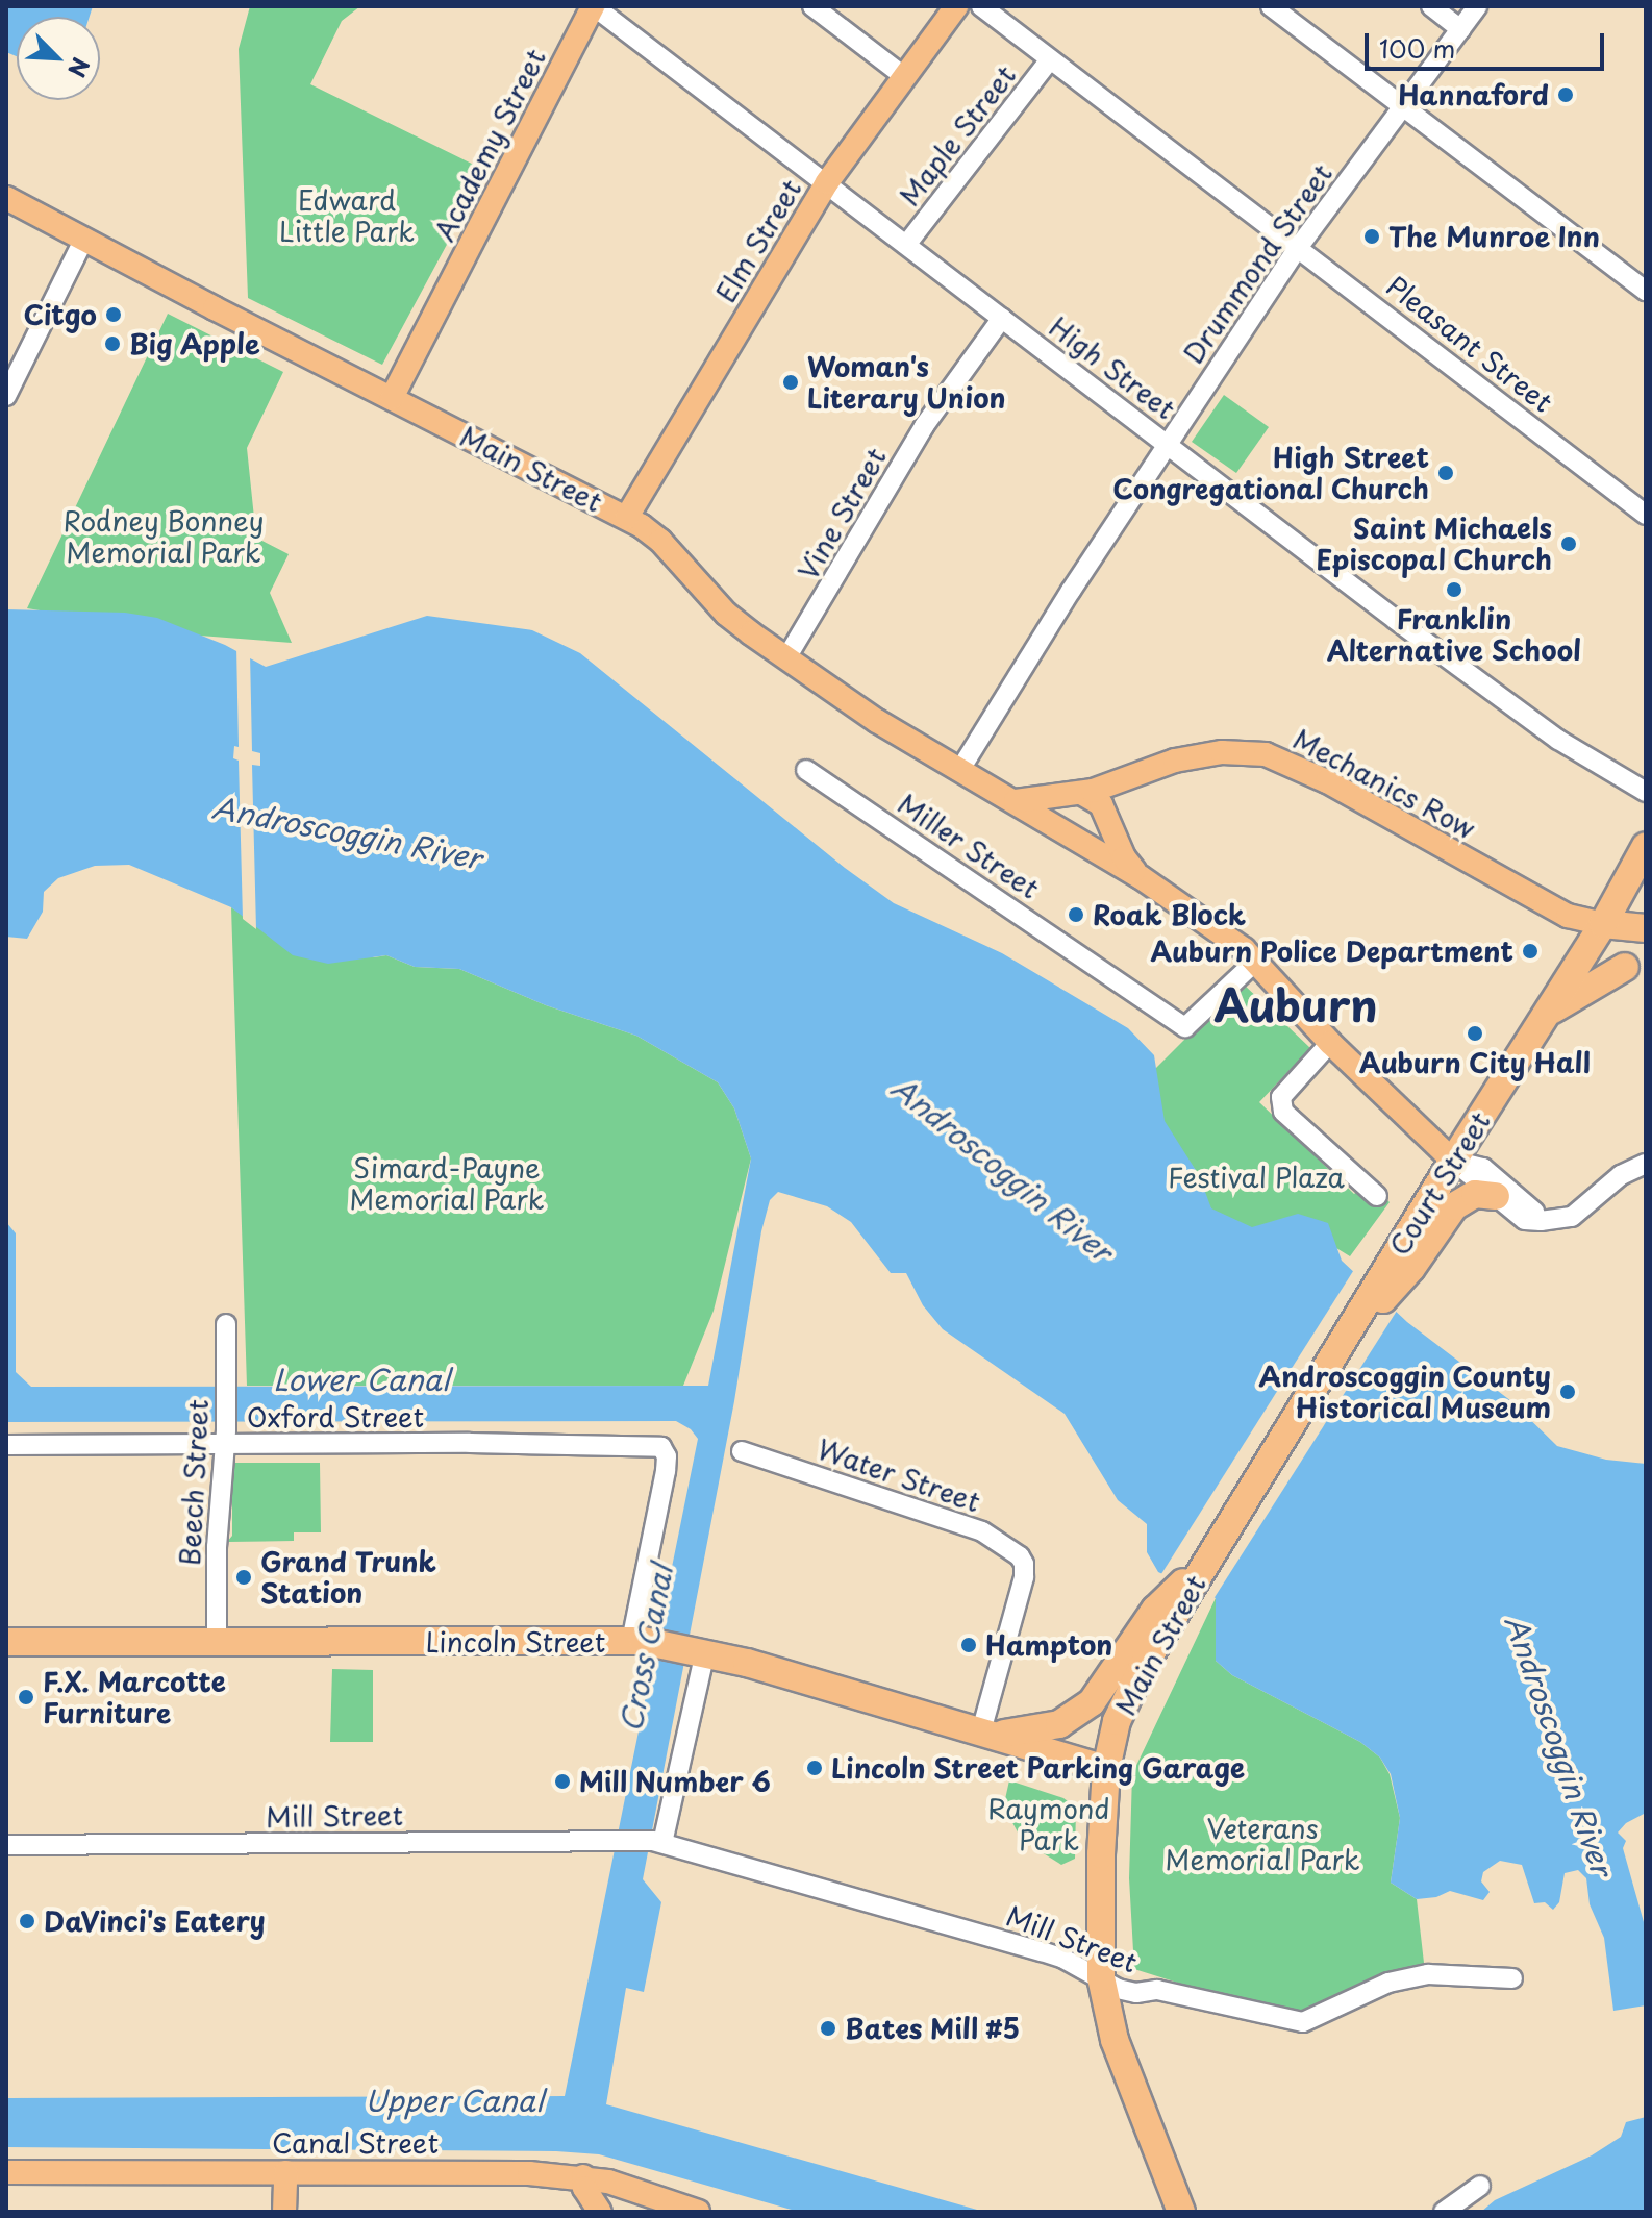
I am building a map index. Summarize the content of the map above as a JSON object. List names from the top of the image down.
{
  "streets": {
    "highway": ["Main Street", "Court Street", "Lincoln Street"],
    "main road": [
      "Academy Street",
      "Elm Street",
      "Mechanics Row",
      "Canal Street"
    ],
    "street": [
      "Maple Street",
      "Drummond Street",
      "Pleasant Street",
      "High Street",
      "Vine Street",
      "Miller Street",
      "Oxford Street",
      "Water Street",
      "Beech Street",
      "Mill Street"
    ]
  },
  "crossings": [
    ["Maple Street", "Pleasant Street"],
    ["Maple Street", "High Street"],
    ["Academy Street", "High Street"],
    ["Academy Street", "Main Street"],
    ["Elm Street", "High Street"],
    ["Elm Street", "Main Street"],
    ["Drummond Street", "Pleasant Street"],
    ["Drummond Street", "High Street"],
    ["Drummond Street", "Main Street"],
    ["High Street", "Vine Street"],
    ["Main Street", "Vine Street"],
    ["Main Street", "Mechanics Row"],
    ["Main Street", "Miller Street"],
    ["Main Street", "Court Street"],
    ["Main Street", "Lincoln Street"],
    ["Main Street", "Mill Street"],
    ["Mechanics Row", "Court Street"],
    ["Oxford Street", "Beech Street"],
    ["Oxford Street", "Lincoln Street"],
    ["Water Street", "Lincoln Street"],
    ["Beech Street", "Lincoln Street"]
  ],
  "districts": ["Auburn"],
  "water": [
    "Androscoggin River",
    "Lower Canal",
    "Cross Canal",
    "Upper Canal"
  ],
  "parks": [
    "Edward Little Park",
    "Rodney Bonney Memorial Park",
    "Simard-Payne Memorial Park",
    "Festival Plaza",
    "Raymond Park",
    "Veterans Memorial Park"
  ],
  "places": [
    "Hannaford",
    "The Munroe Inn",
    "Citgo",
    "Big Apple",
    "Woman's Literary Union",
    "High Street Congregational Church",
    "Saint Michaels Episcopal Church",
    "Franklin Alternative School",
    "Roak Block",
    "Auburn Police Department",
    "Auburn City Hall",
    "Androscoggin County Historical Museum",
    "Grand Trunk Station",
    "Hampton",
    "F.X. Marcotte Furniture",
    "Lincoln Street Parking Garage",
    "Mill Number 6",
    "DaVinci's Eatery",
    "Bates Mill #5"
  ],
  "scale_bar": "100 m",
  "north": "bottom right"
}
